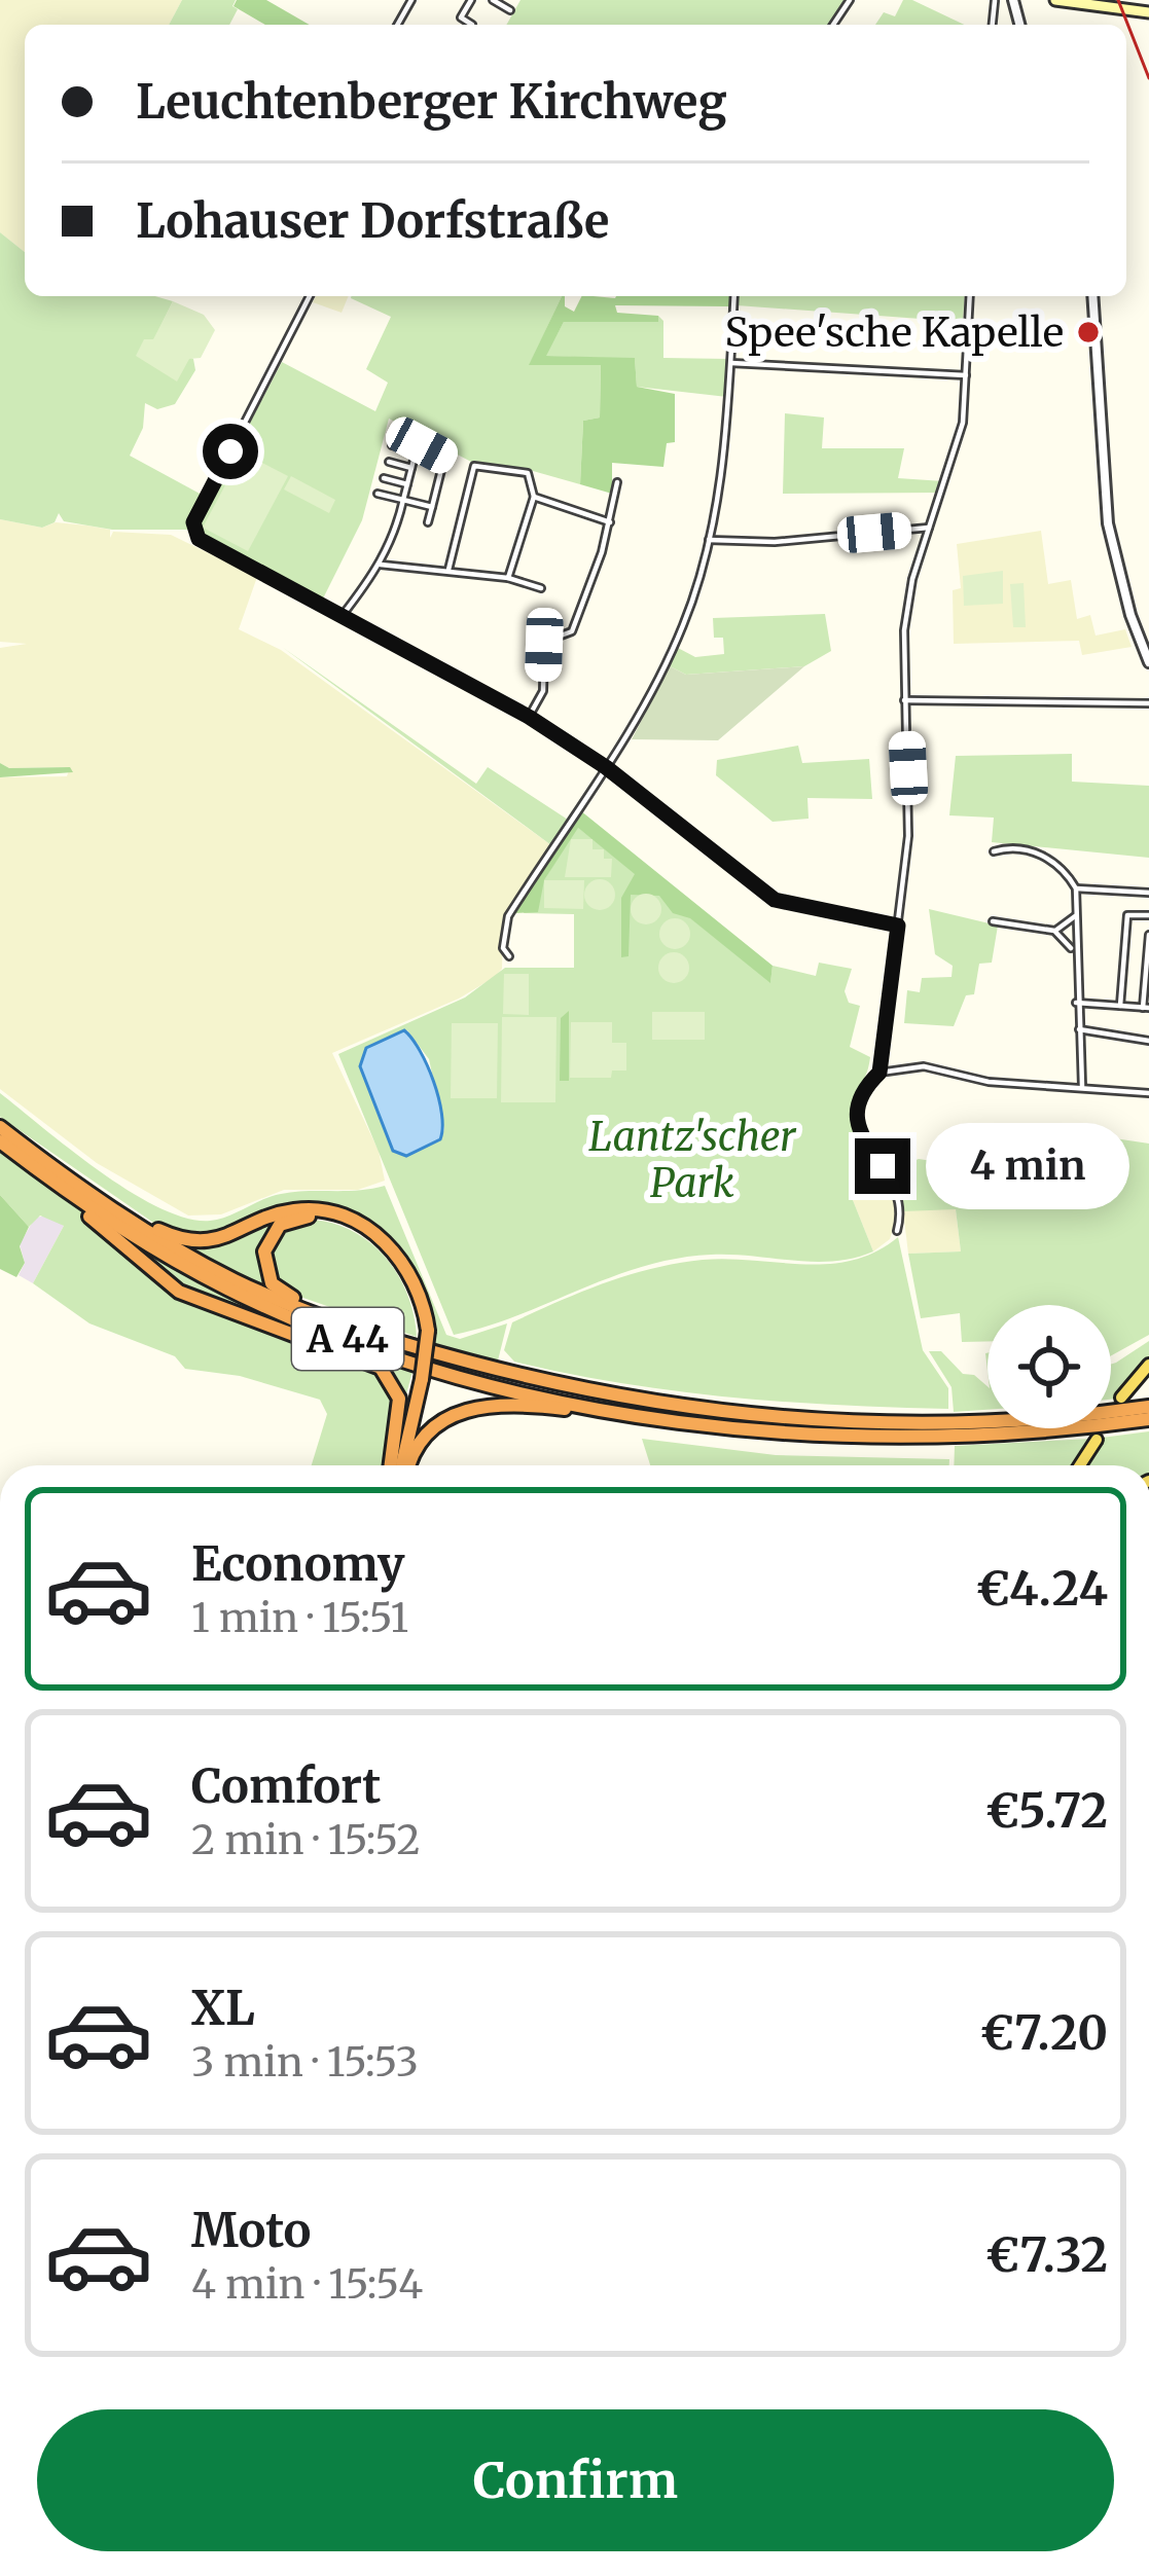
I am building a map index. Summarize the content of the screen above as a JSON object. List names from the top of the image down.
{
  "streets": {
    "highway": ["A 44"]
  },
  "parks": ["Lantz'scher Park"],
  "places": ["Spee'sche Kapelle"],
  "page": {
    "banner": ["Leuchtenberger Kirchweg", "Lohauser Dorfstraße"],
    "bubble": "4 min",
    "list": [
      {
        "name": "Economy",
        "note": "1 min · 15:51",
        "value": "€4.24"
      },
      {
        "name": "Comfort",
        "note": "2 min · 15:52",
        "value": "€5.72"
      },
      {
        "name": "XL",
        "note": "3 min · 15:53",
        "value": "€7.20"
      },
      {
        "name": "Moto",
        "note": "4 min · 15:54",
        "value": "€7.32"
      }
    ],
    "buttons": "Confirm"
  }
}
